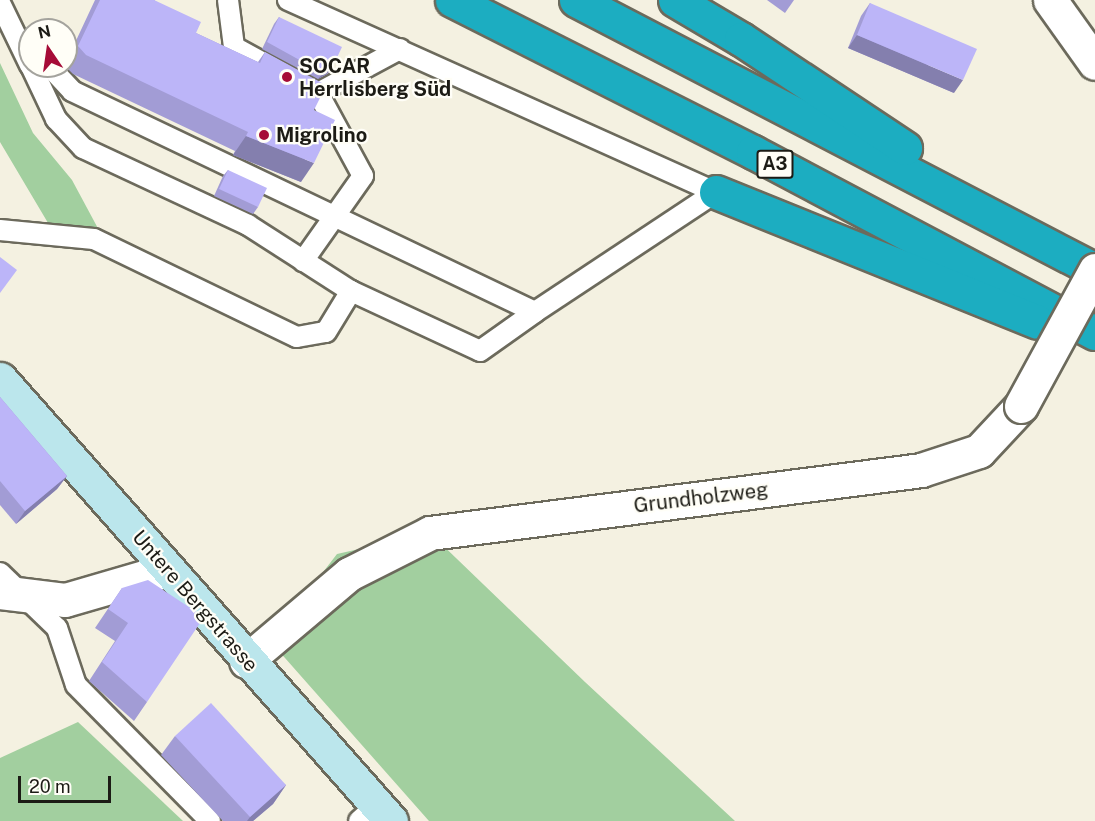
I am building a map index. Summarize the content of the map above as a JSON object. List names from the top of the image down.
{
  "streets": {
    "highway": ["A3"],
    "main road": ["Untere Bergstrasse"],
    "street": ["Grundholzweg"]
  },
  "crossings": [
    ["Grundholzweg", "Untere Bergstrasse"]
  ],
  "places": ["SOCAR Herrlisberg Süd", "Migrolino"],
  "scale_bar": "20 m",
  "north": "top"
}
